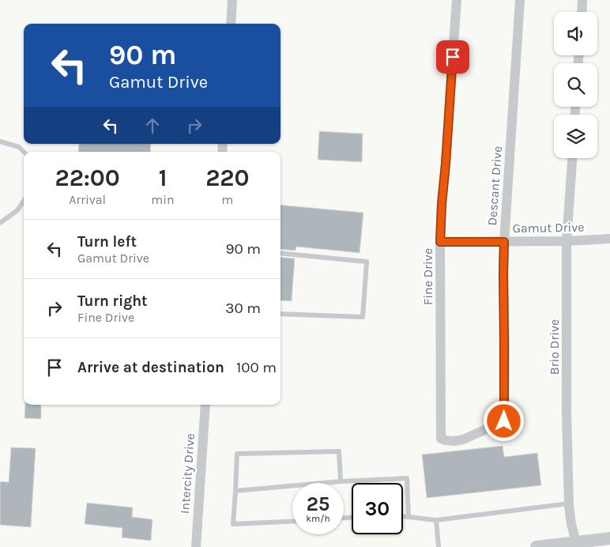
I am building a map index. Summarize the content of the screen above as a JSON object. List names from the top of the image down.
{
  "streets": {
    "street": [
      "Descant Drive",
      "Gamut Drive",
      "Fine Drive",
      "Brio Drive",
      "Intercity Drive"
    ]
  },
  "crossings": [
    ["Descant Drive", "Gamut Drive"],
    ["Descant Drive", "Fine Drive"],
    ["Gamut Drive", "Fine Drive"],
    ["Gamut Drive", "Brio Drive"]
  ],
  "page": {
    "turn": ["90 m", "Gamut Drive"],
    "eta": [
      "22:00",
      "Arrival",
      "1",
      "min",
      "220",
      "m"
    ],
    "list": [
      {
        "name": "Turn left",
        "note": "Gamut Drive",
        "value": "90 m"
      },
      {
        "name": "Turn right",
        "note": "Fine Drive",
        "value": "30 m"
      },
      {
        "name": "Arrive at destination",
        "value": "100 m"
      }
    ],
    "speed": "25 km/h",
    "limit": "30"
  }
}
